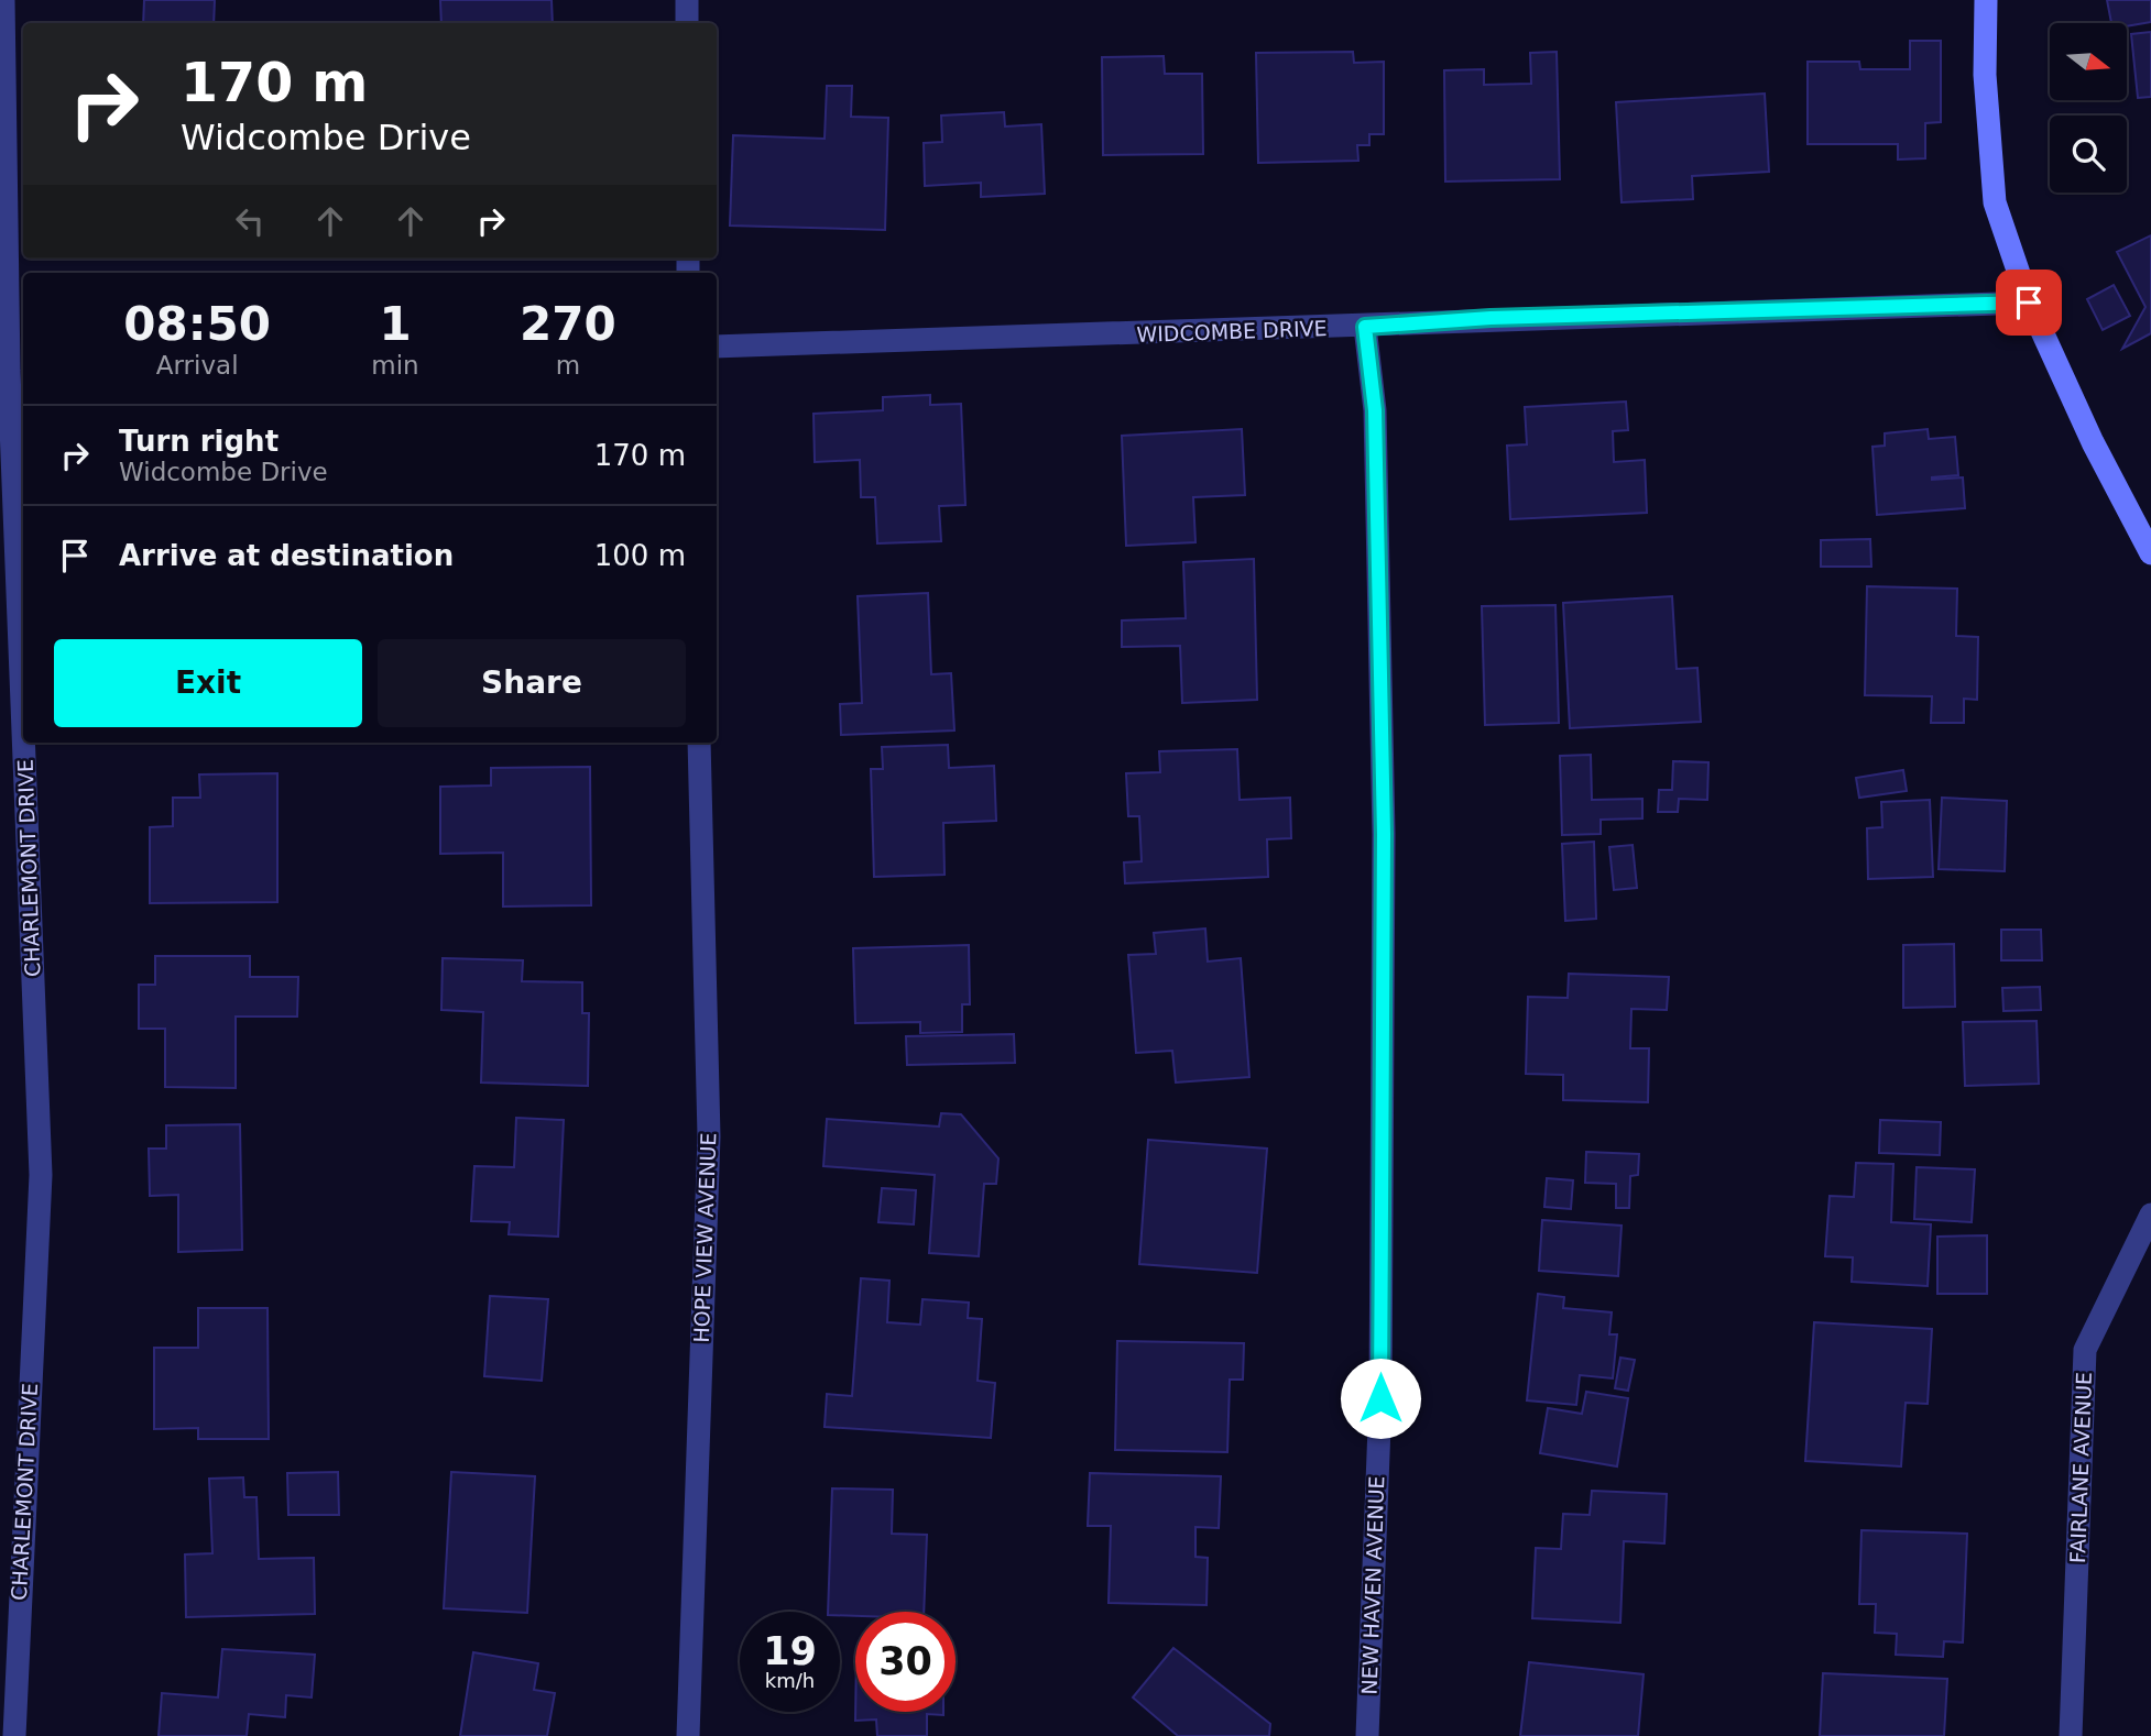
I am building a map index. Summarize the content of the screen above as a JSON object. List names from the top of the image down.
{
  "streets": {
    "street": [
      "WIDCOMBE DRIVE",
      "CHARLEMONT DRIVE",
      "HOPE VIEW AVENUE",
      "FAIRLANE AVENUE",
      "NEW HAVEN AVENUE"
    ]
  },
  "crossings": [
    ["WIDCOMBE DRIVE", "NEW HAVEN AVENUE"]
  ],
  "north": "right",
  "page": {
    "turn": ["170 m", "Widcombe Drive"],
    "eta": [
      "08:50",
      "Arrival",
      "1",
      "min",
      "270",
      "m"
    ],
    "list": [
      {
        "name": "Turn right",
        "note": "Widcombe Drive",
        "value": "170 m"
      },
      {
        "name": "Arrive at destination",
        "value": "100 m"
      }
    ],
    "buttons": ["Exit", "Share"],
    "speed": "19 km/h",
    "limit": "30"
  }
}
